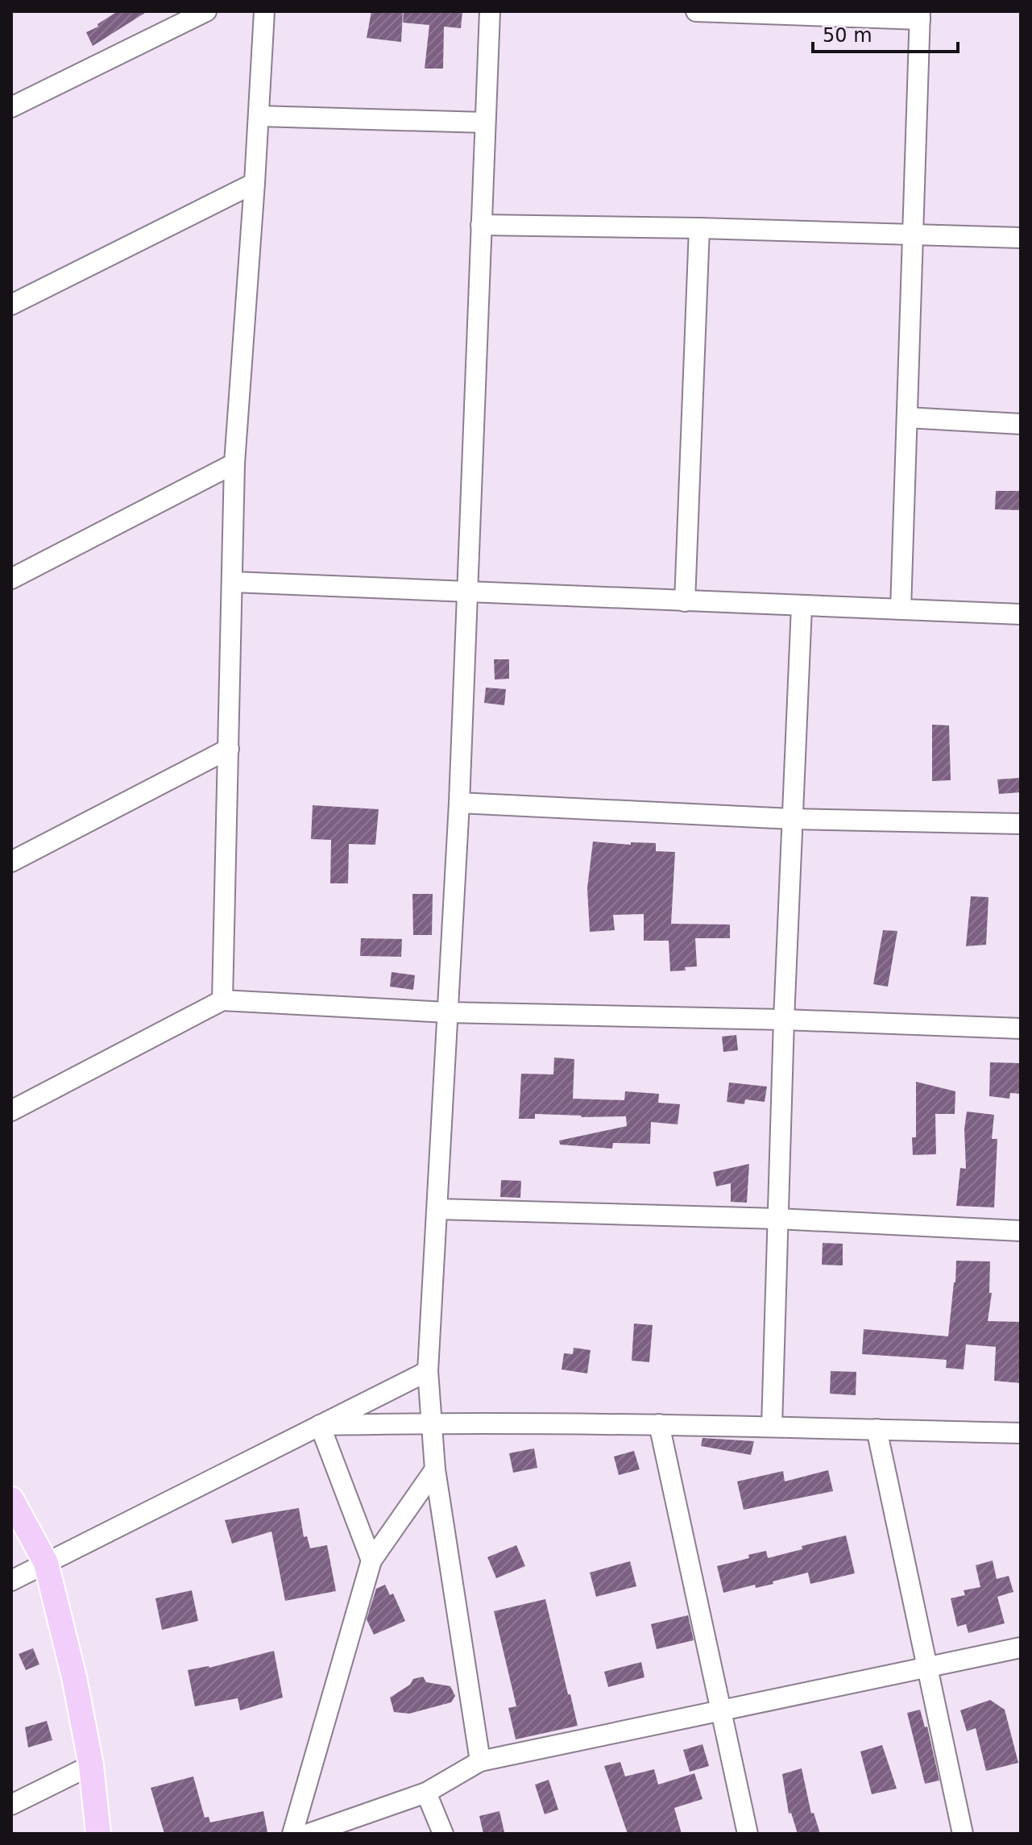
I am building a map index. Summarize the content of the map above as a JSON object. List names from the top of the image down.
{
  "scale_bar": "50 m"
}
